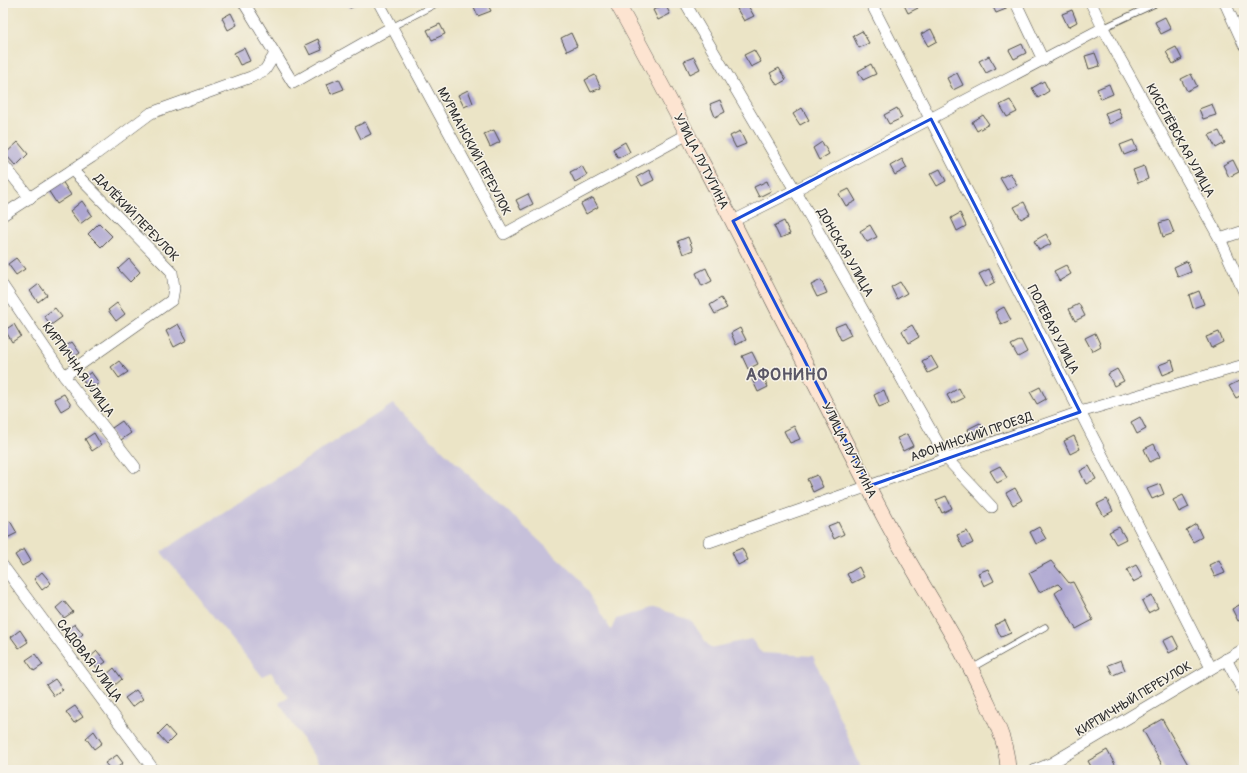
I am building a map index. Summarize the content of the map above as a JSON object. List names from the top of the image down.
{
  "streets": {
    "main road": ["УЛИЦА ЛУТУГИНА"],
    "street": [
      "КИСЕЛЁВСКАЯ УЛИЦА",
      "МУРМАНСКИЙ ПЕРЕУЛОК",
      "ДАЛЁКИЙ ПЕРЕУЛОК",
      "ДОНСКАЯ УЛИЦА",
      "ПОЛЕВАЯ УЛИЦА",
      "КИРПИЧНАЯ УЛИЦА",
      "АФОНИНСКИЙ ПРОЕЗД",
      "САДОВАЯ УЛИЦА",
      "КИРПИЧНЫЙ ПЕРЕУЛОК"
    ]
  },
  "crossings": [
    ["МУРМАНСКИЙ ПЕРЕУЛОК", "УЛИЦА ЛУТУГИНА"],
    ["УЛИЦА ЛУТУГИНА", "АФОНИНСКИЙ ПРОЕЗД"],
    ["ДАЛЁКИЙ ПЕРЕУЛОК", "КИРПИЧНАЯ УЛИЦА"],
    ["ДОНСКАЯ УЛИЦА", "АФОНИНСКИЙ ПРОЕЗД"],
    ["ПОЛЕВАЯ УЛИЦА", "АФОНИНСКИЙ ПРОЕЗД"],
    ["ПОЛЕВАЯ УЛИЦА", "КИРПИЧНЫЙ ПЕРЕУЛОК"]
  ],
  "districts": ["АФОНИНО"]
}
